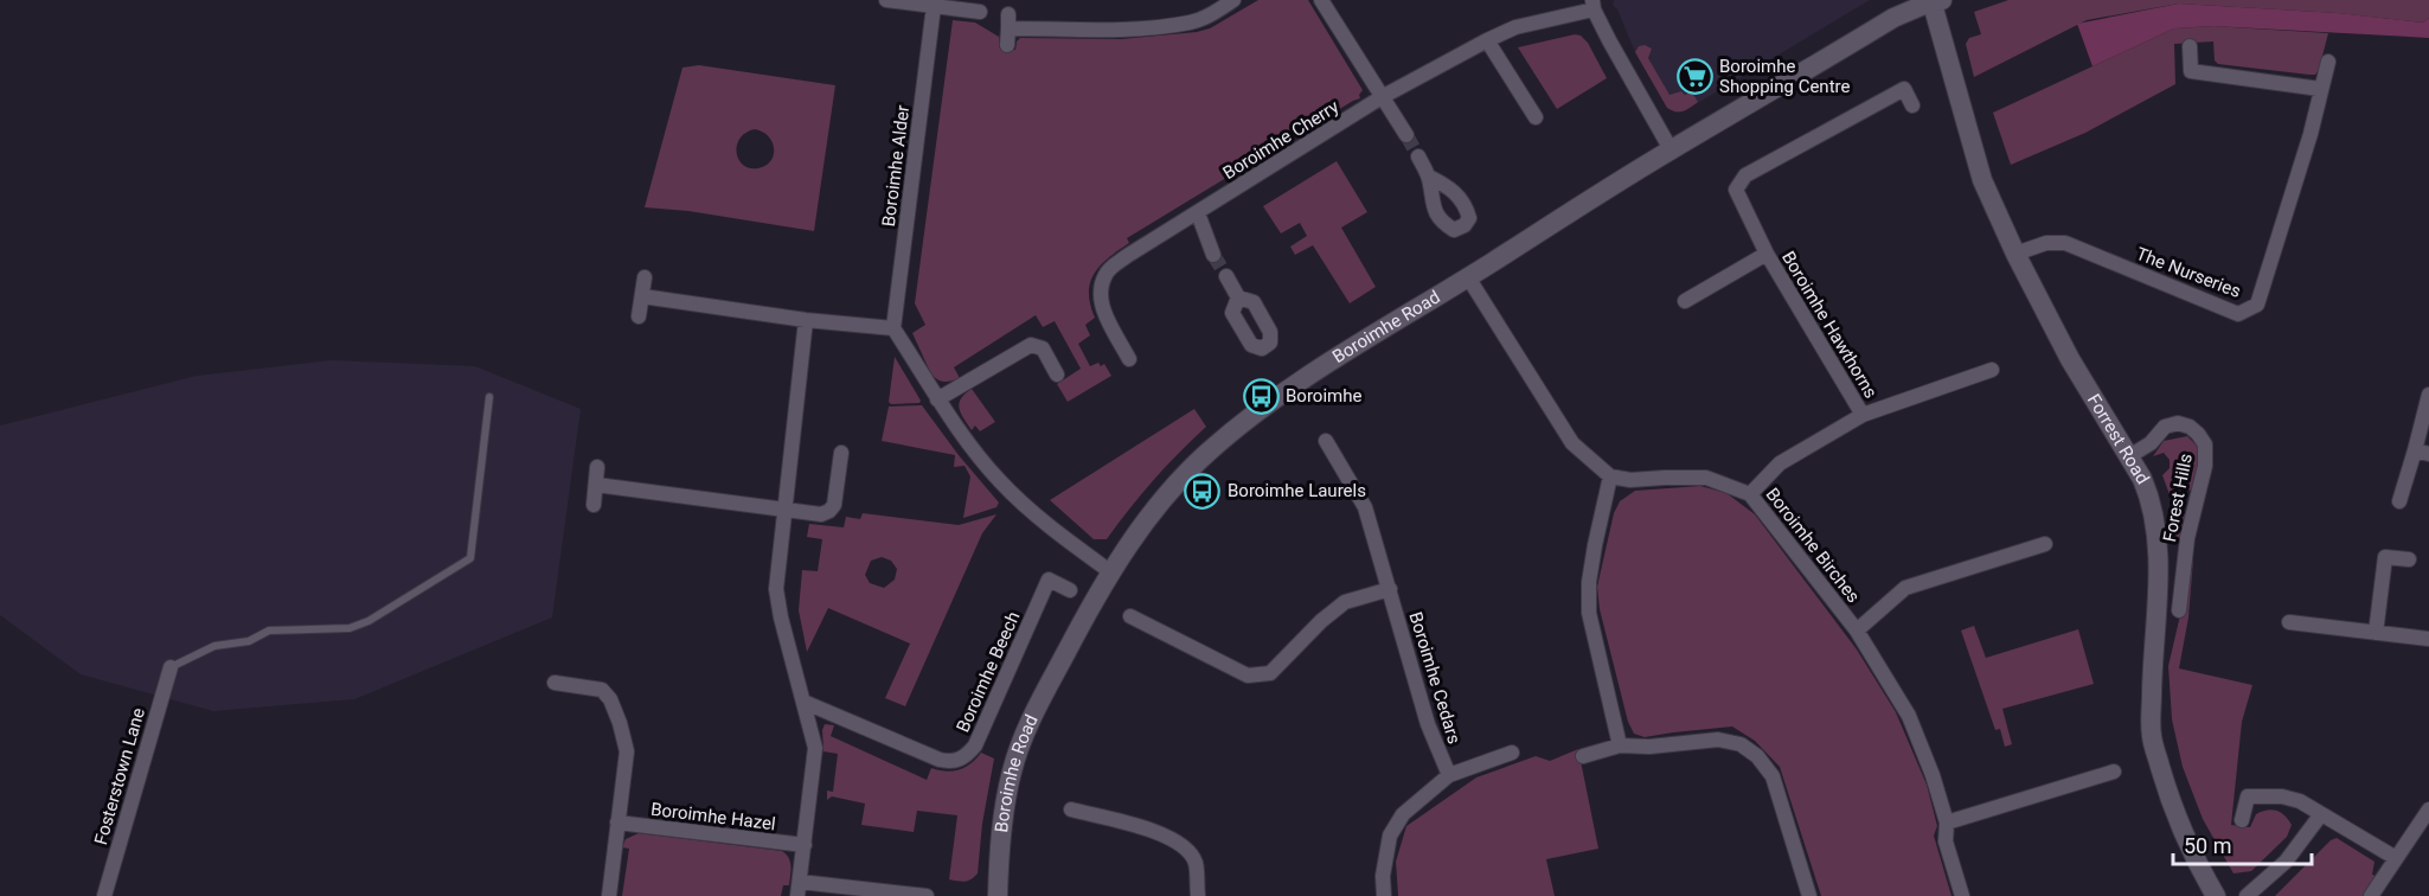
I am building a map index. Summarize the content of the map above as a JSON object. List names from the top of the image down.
{
  "streets": {
    "street": [
      "Boroimhe Cherry",
      "Boroimhe Alder",
      "The Nurseries",
      "Boroimhe Hawthorns",
      "Boroimhe Road",
      "Forrest Road",
      "Forest Hills",
      "Boroimhe Birches",
      "Boroimhe Beech",
      "Boroimhe Cedars",
      "Fosterstown Lane",
      "Boroimhe Hazel"
    ]
  },
  "crossings": [
    ["The Nurseries", "Forrest Road"],
    ["Boroimhe Hawthorns", "Boroimhe Birches"],
    ["Boroimhe Road", "Forrest Road"],
    ["Forrest Road", "Forest Hills"]
  ],
  "places": {
    "supermarket": ["Boroimhe Shopping Centre"],
    "bus stop": ["Boroimhe", "Boroimhe Laurels"]
  },
  "scale_bar": "50 m"
}
